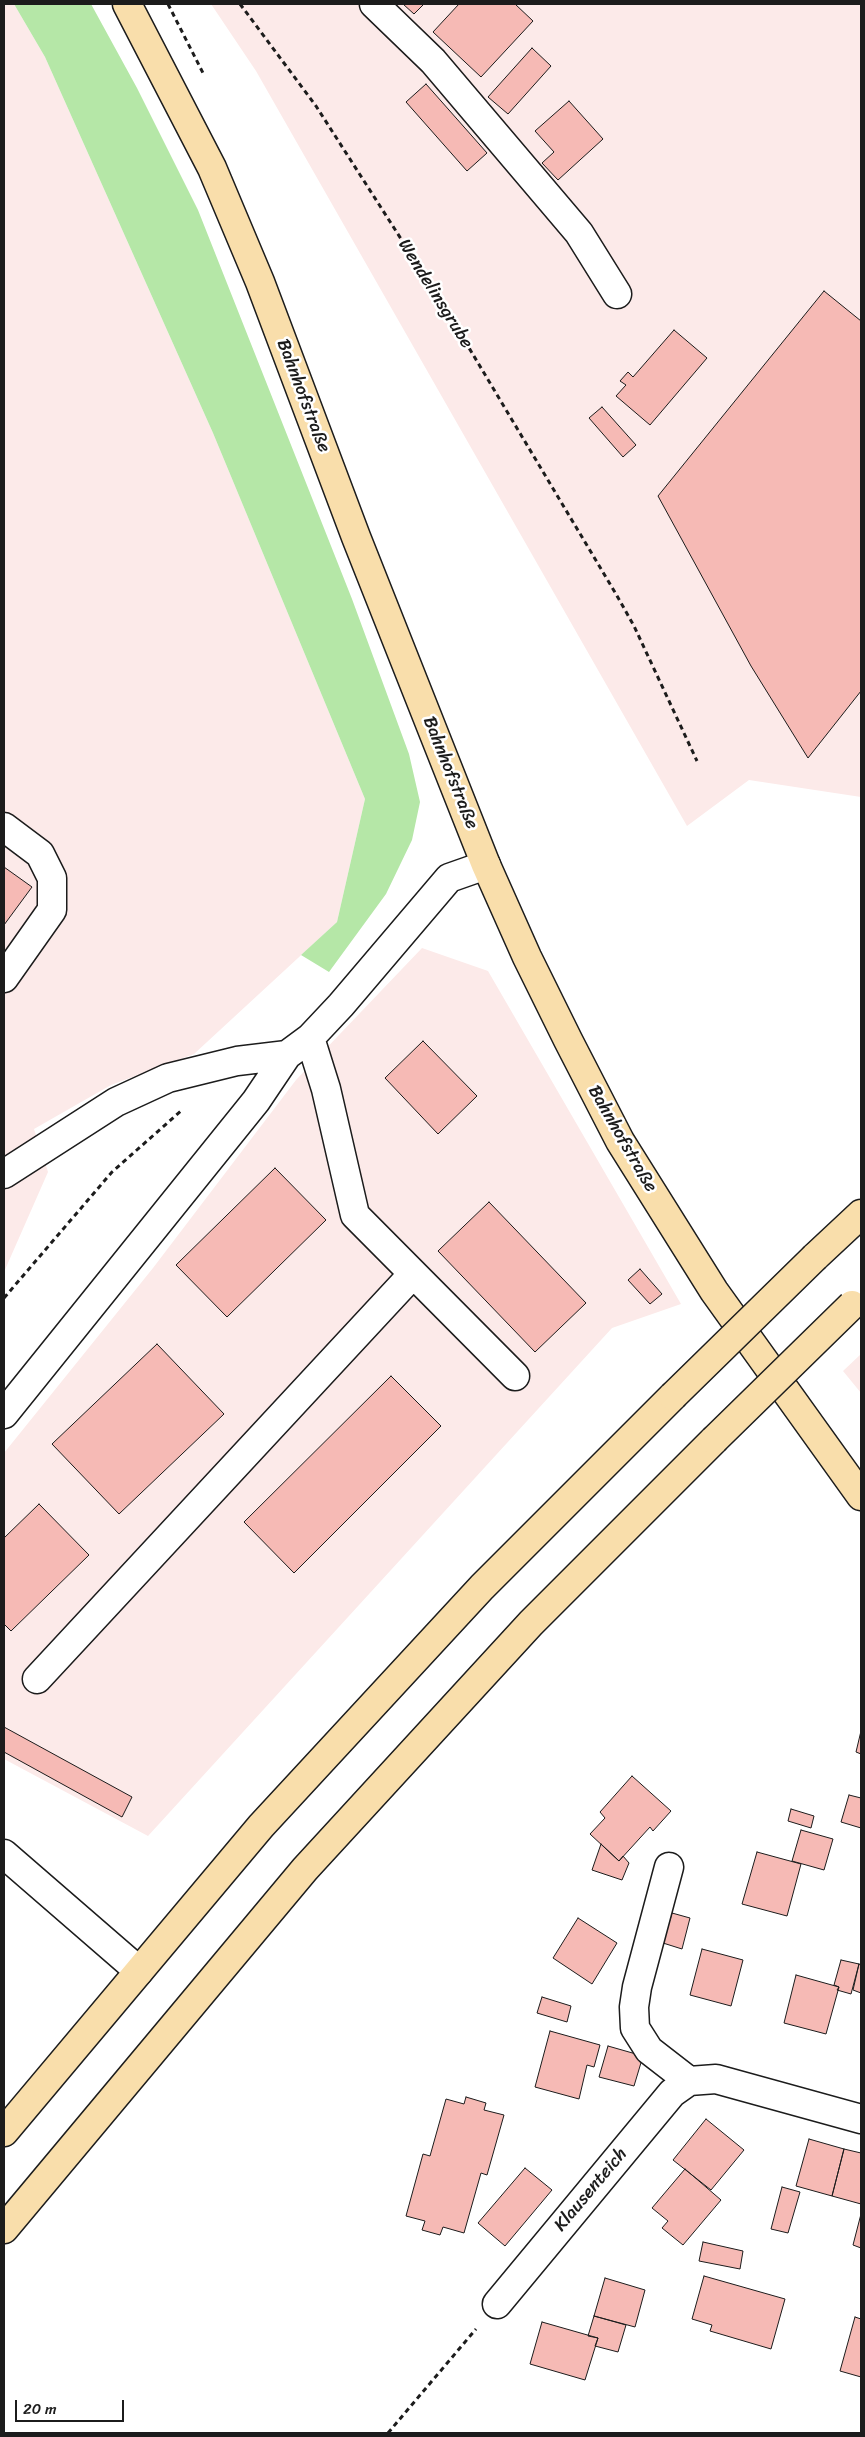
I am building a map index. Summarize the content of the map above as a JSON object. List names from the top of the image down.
{
  "streets": {
    "main road": ["Bahnhofstraße"],
    "street": ["Klausenteich"],
    "path": ["Wendelinsgrube"]
  },
  "scale_bar": "20 m"
}
